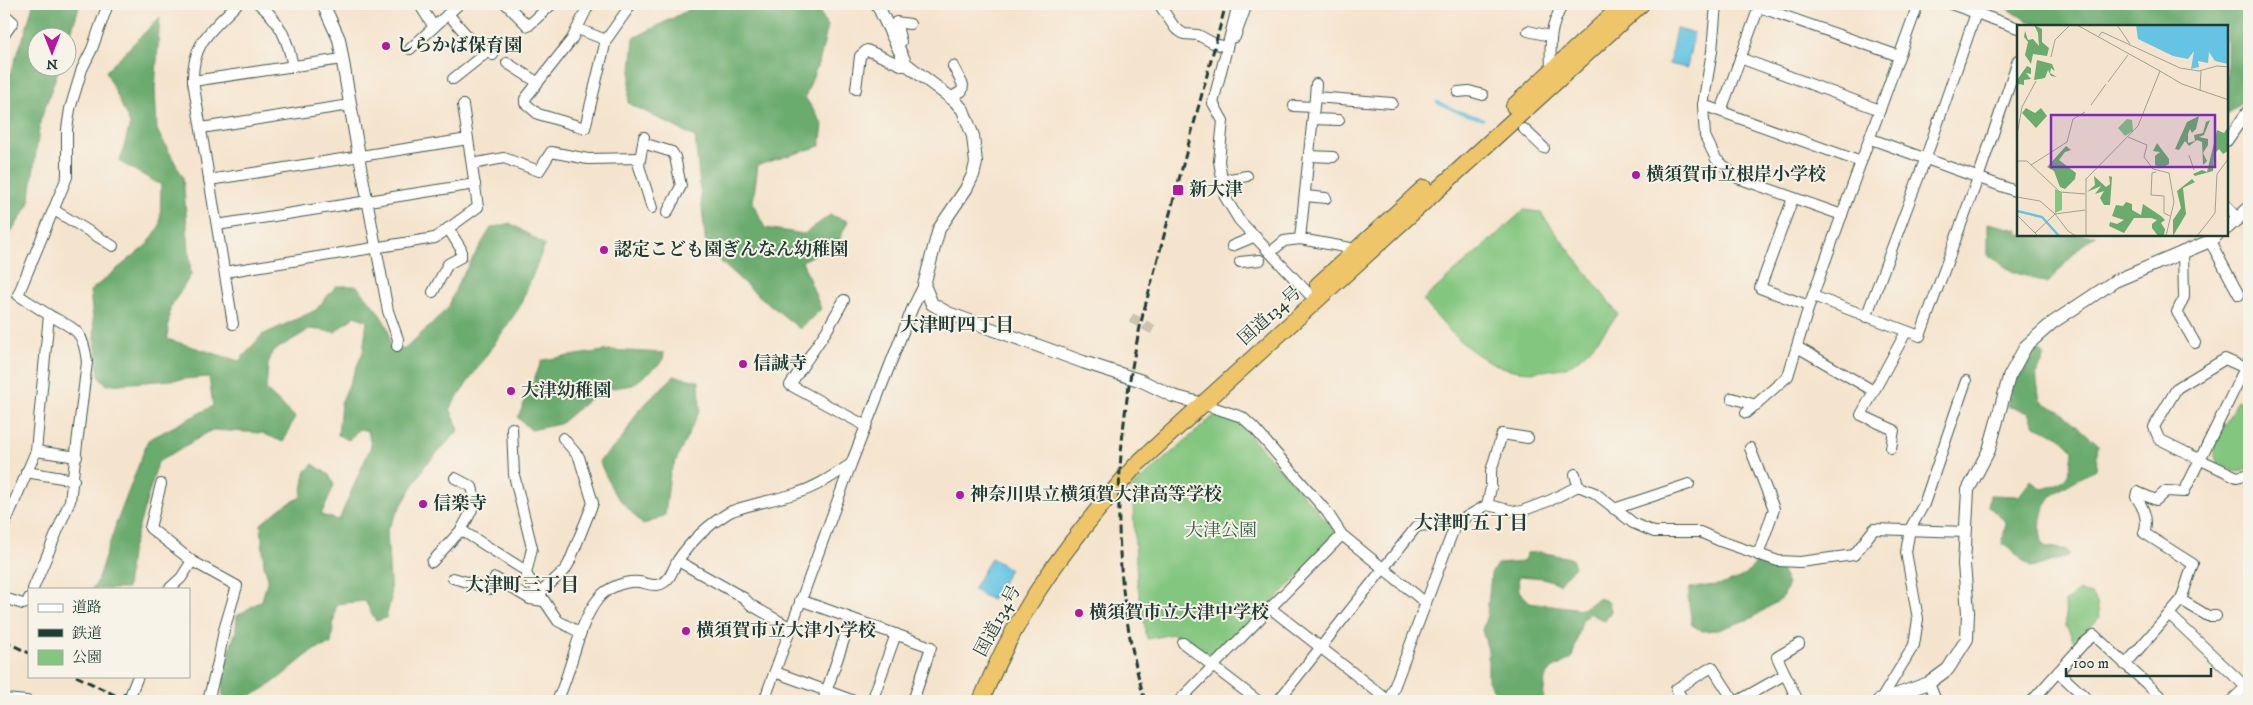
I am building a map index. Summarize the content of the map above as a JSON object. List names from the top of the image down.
{
  "streets": {
    "highway": ["国道134号"]
  },
  "districts": ["大津町四丁目", "大津町五丁目", "大津町三丁目"],
  "parks": ["大津公園"],
  "places": {
    "other": [
      "しらかば保育園",
      "横須賀市立根岸小学校",
      "認定こども園ぎんなん幼稚園",
      "信誠寺",
      "大津幼稚園",
      "神奈川県立横須賀大津高等学校",
      "信楽寺",
      "横須賀市立大津中学校",
      "横須賀市立大津小学校"
    ],
    "transit": ["新大津"]
  },
  "legend": ["道路", "鉄道", "公園"],
  "scale_bar": "100 m",
  "north": "bottom"
}
